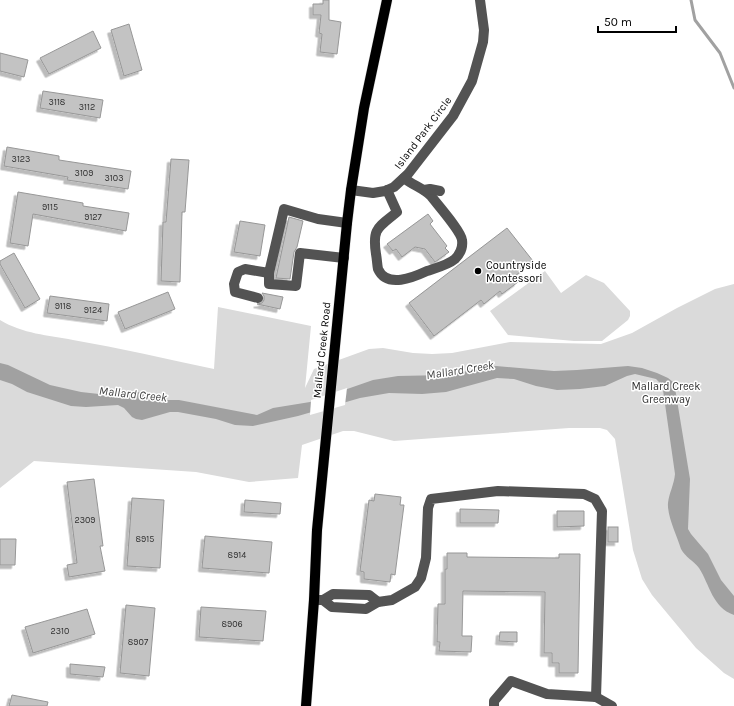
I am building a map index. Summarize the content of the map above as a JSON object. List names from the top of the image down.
{
  "streets": {
    "main road": ["Mallard Creek Road"],
    "street": ["Island Park Circle"]
  },
  "crossings": [
    ["Island Park Circle", "Mallard Creek Road"]
  ],
  "water": ["Mallard Creek"],
  "parks": ["Mallard Creek Greenway"],
  "places": ["Countryside Montessori"],
  "house_numbers": [
    "3118",
    "3112",
    "3123",
    "3109",
    "3103",
    "9115",
    "9127",
    "9118",
    "9124",
    "2309",
    "8915",
    "8914",
    "8906",
    "2310",
    "8907"
  ],
  "scale_bar": "50 m"
}
